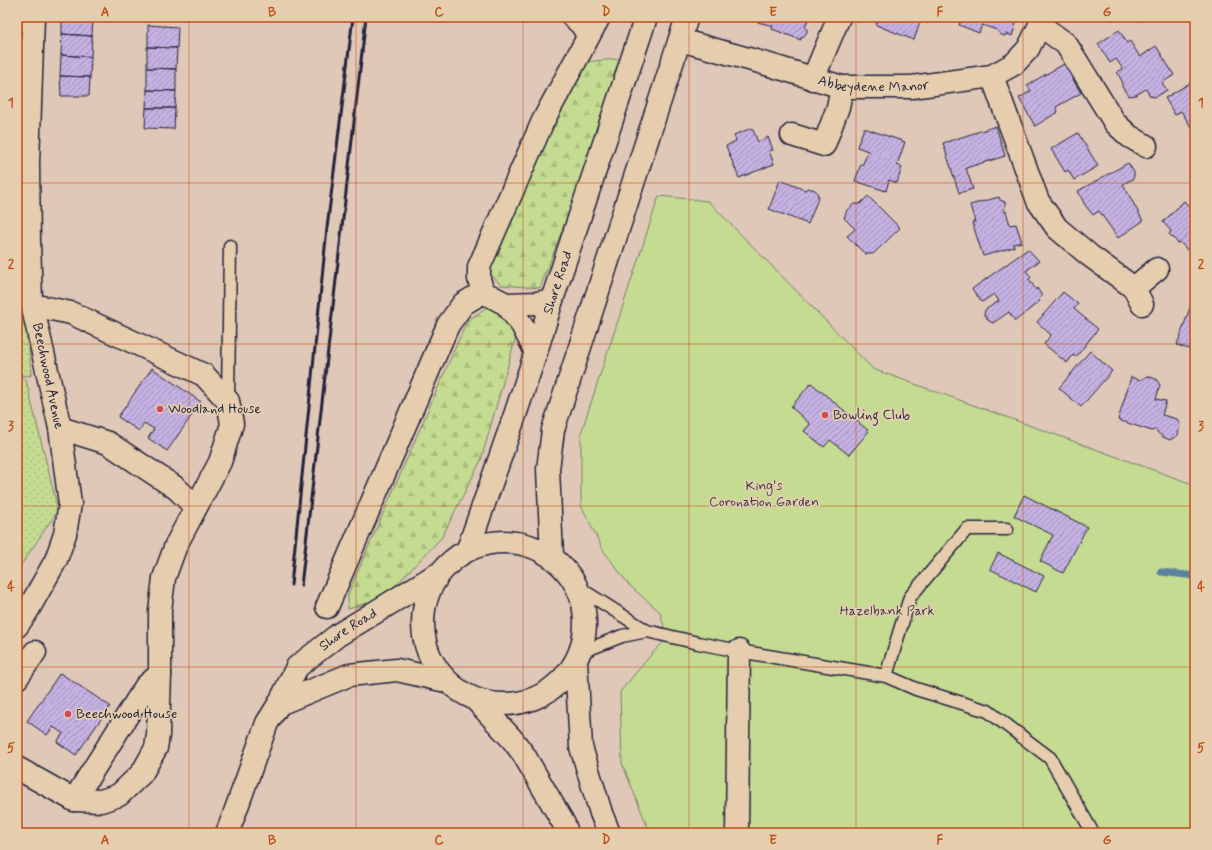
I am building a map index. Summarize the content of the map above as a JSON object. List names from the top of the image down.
{
  "streets": {
    "main road": ["Abbeydene Manor", "Shore Road", "Beechwood Avenue"]
  },
  "parks": ["King's Coronation Garden", "Hazelbank Park"],
  "places": ["Woodland House", "Bowling Club", "Beechwood House"],
  "grid": {
    "columns": [
      "A",
      "B",
      "C",
      "D",
      "E",
      "F",
      "G"
    ],
    "rows": [
      "1",
      "2",
      "3",
      "4",
      "5"
    ]
  }
}
